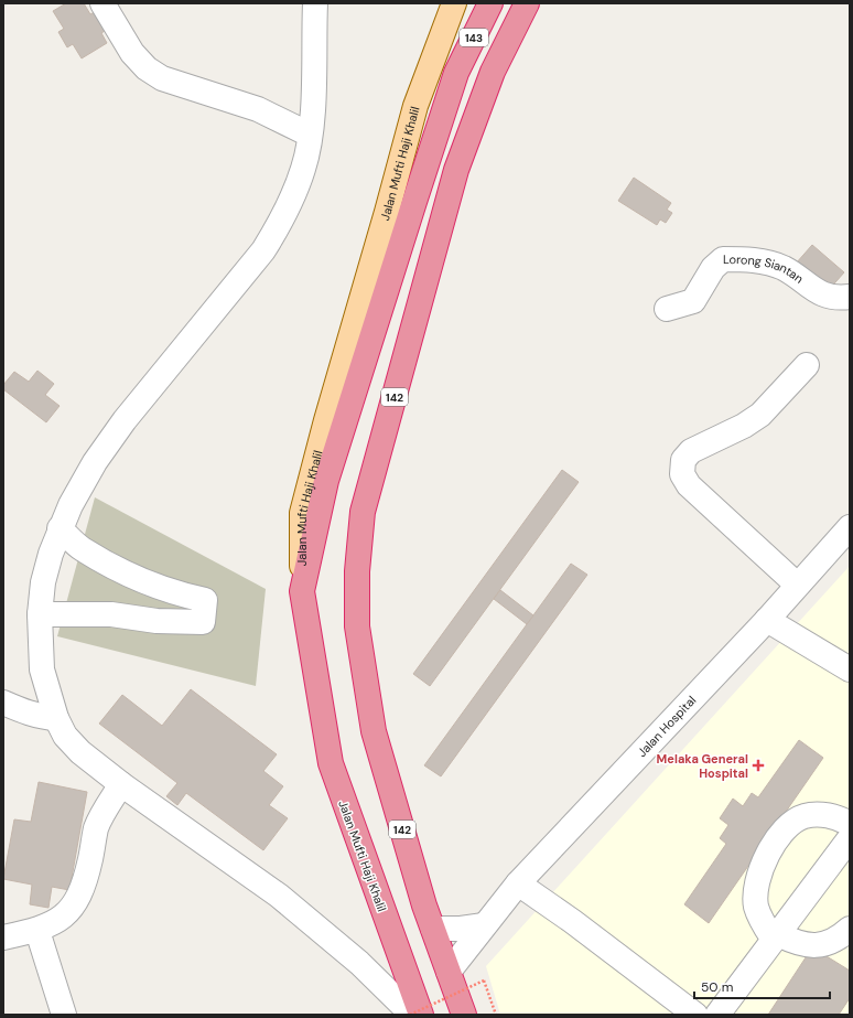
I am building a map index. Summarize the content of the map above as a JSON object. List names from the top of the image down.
{
  "streets": {
    "highway": ["143", "Jalan Mufti Haji Khalil", "142"],
    "street": ["Lorong Siantan", "Jalan Hospital"]
  },
  "crossings": [
    ["143", "142"],
    ["142", "Jalan Hospital"]
  ],
  "places": {
    "health": ["Melaka General Hospital"]
  },
  "scale_bar": "50 m"
}
